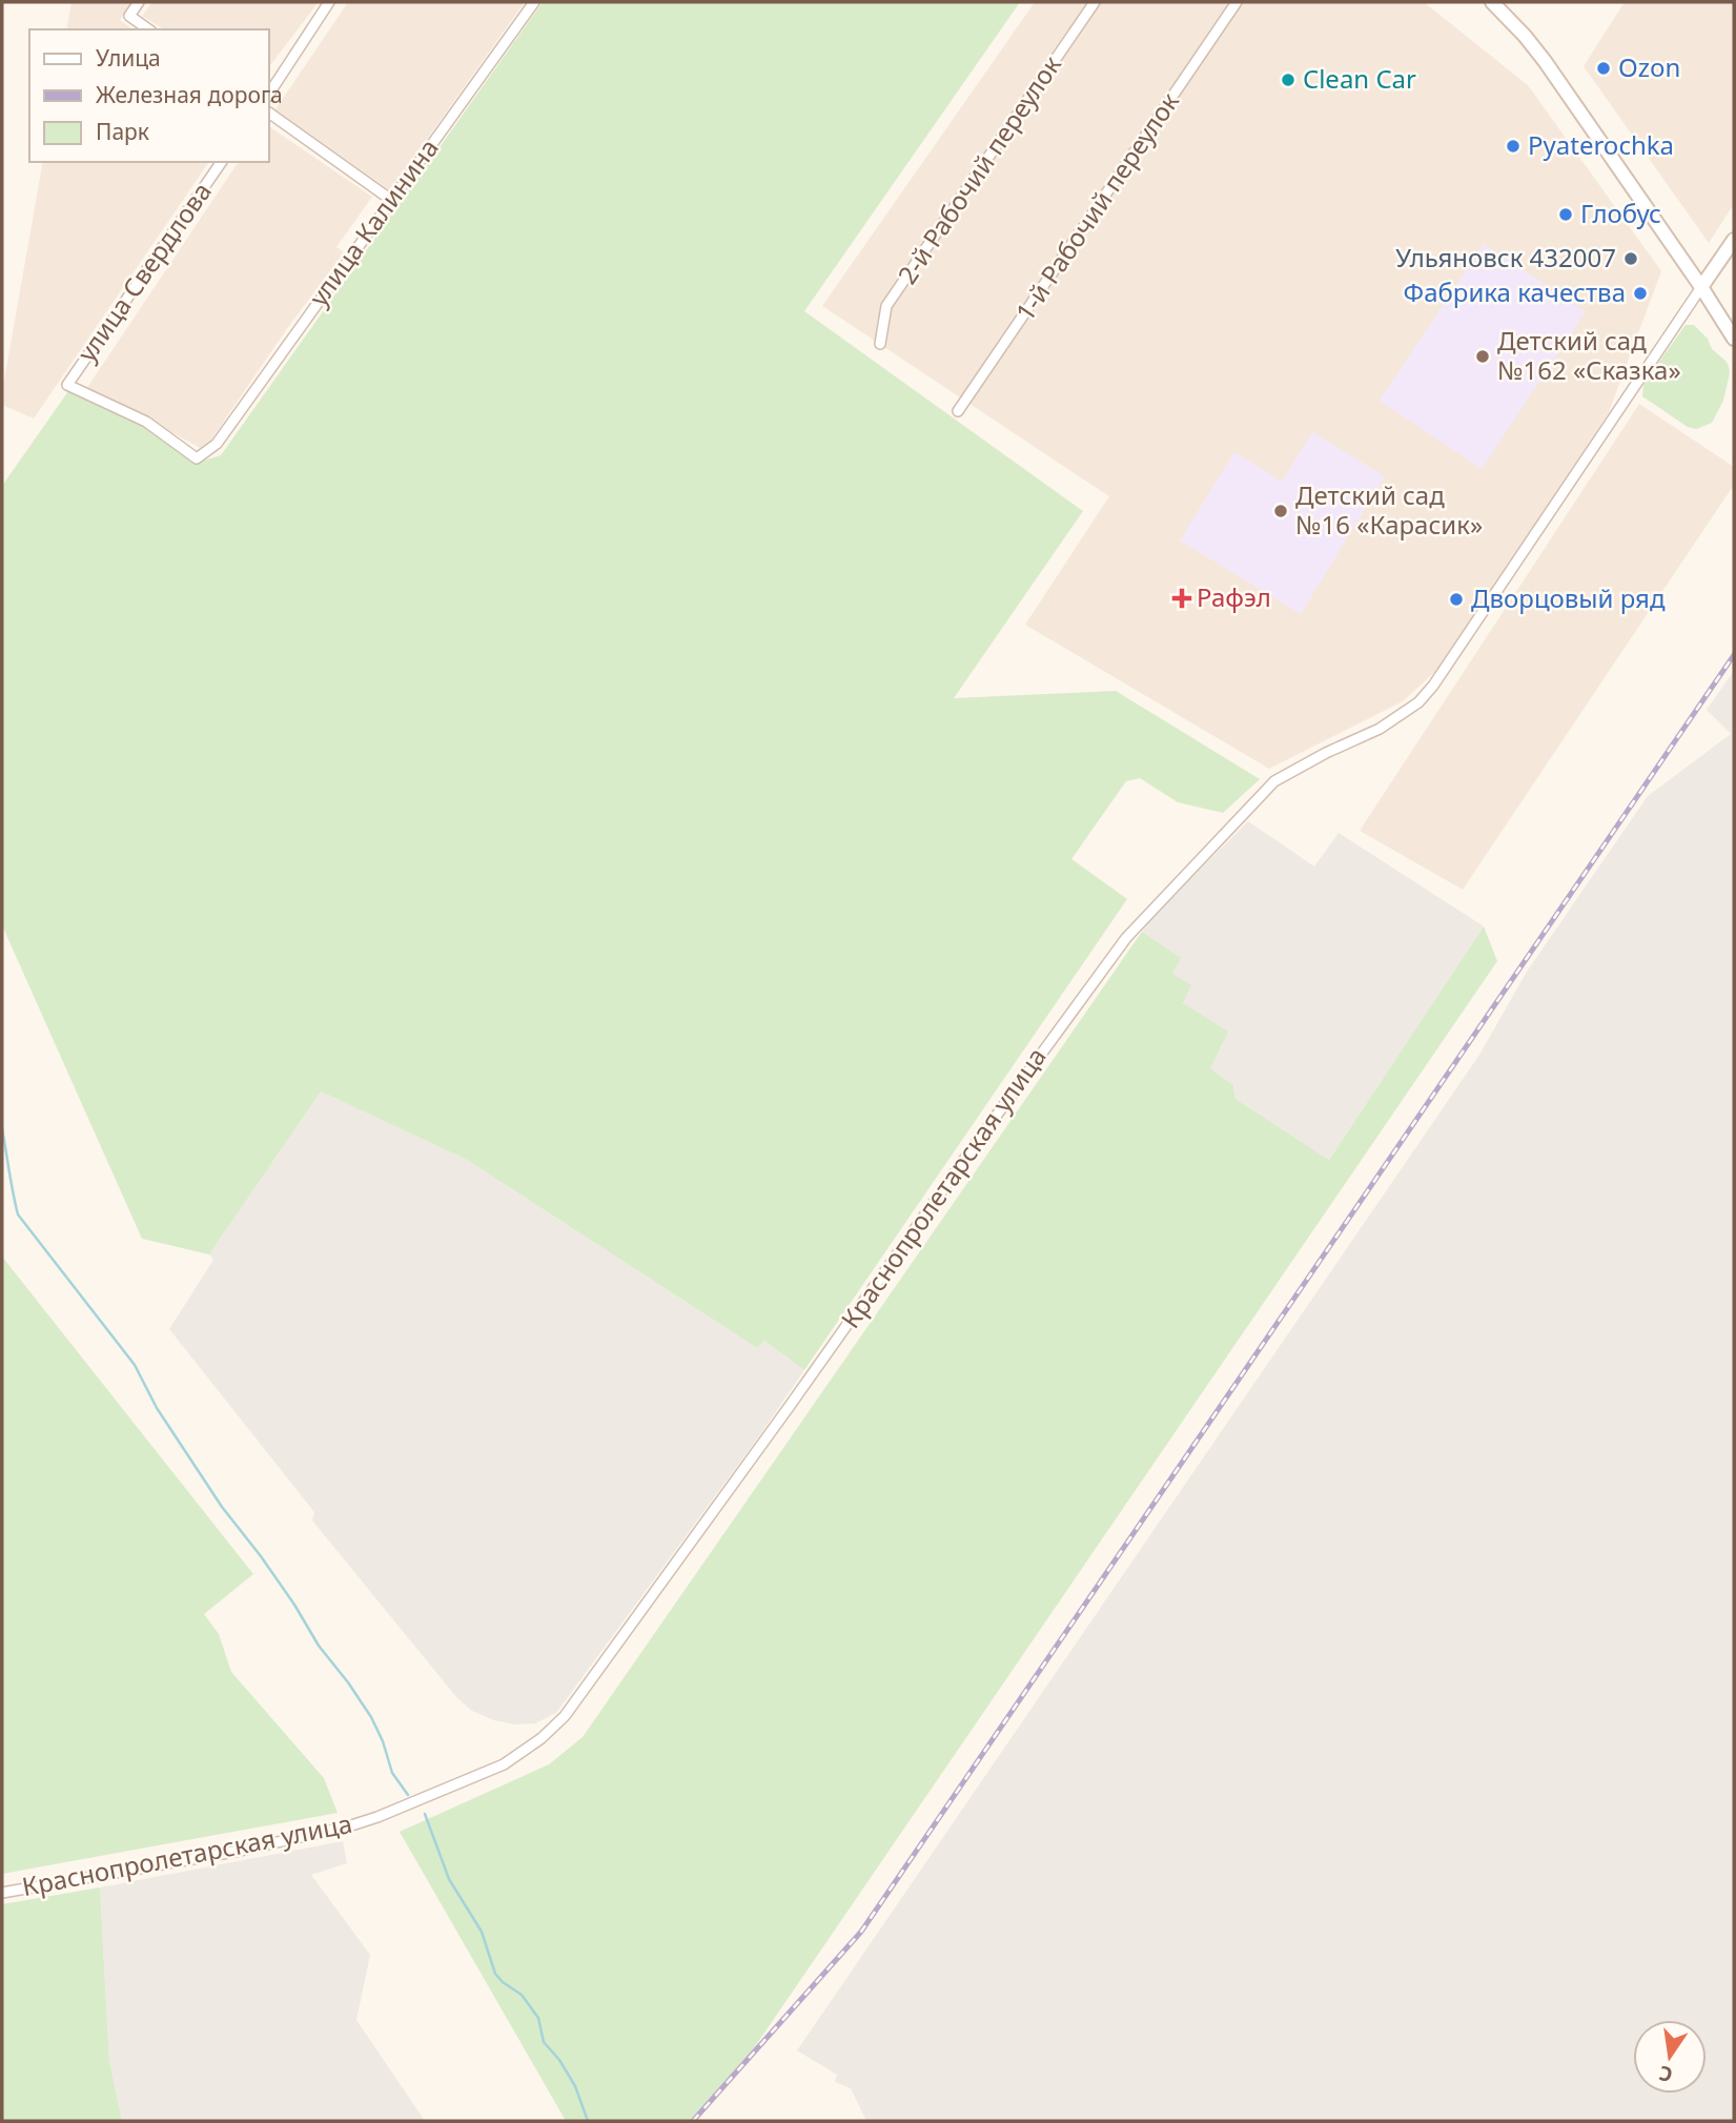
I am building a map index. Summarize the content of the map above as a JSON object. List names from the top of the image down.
{
  "streets": {
    "main road": ["Краснопролетарская улица"],
    "street": [
      "2-й Рабочий переулок",
      "1-й Рабочий переулок",
      "улица Калинина",
      "улица Свердлова"
    ]
  },
  "crossings": [
    ["улица Калинина", "улица Свердлова"]
  ],
  "places": {
    "other": [
      "Ozon",
      "Clean Car",
      "Pyaterochka",
      "Глобус",
      "Ульяновск 432007",
      "Фабрика качества",
      "Детский сад №162 «Сказка»",
      "Детский сад №16 «Карасик»",
      "Дворцовый ряд"
    ],
    "health": ["Рафэл"]
  },
  "legend": ["Улица", "Железная дорога", "Парк"],
  "north": "bottom"
}
